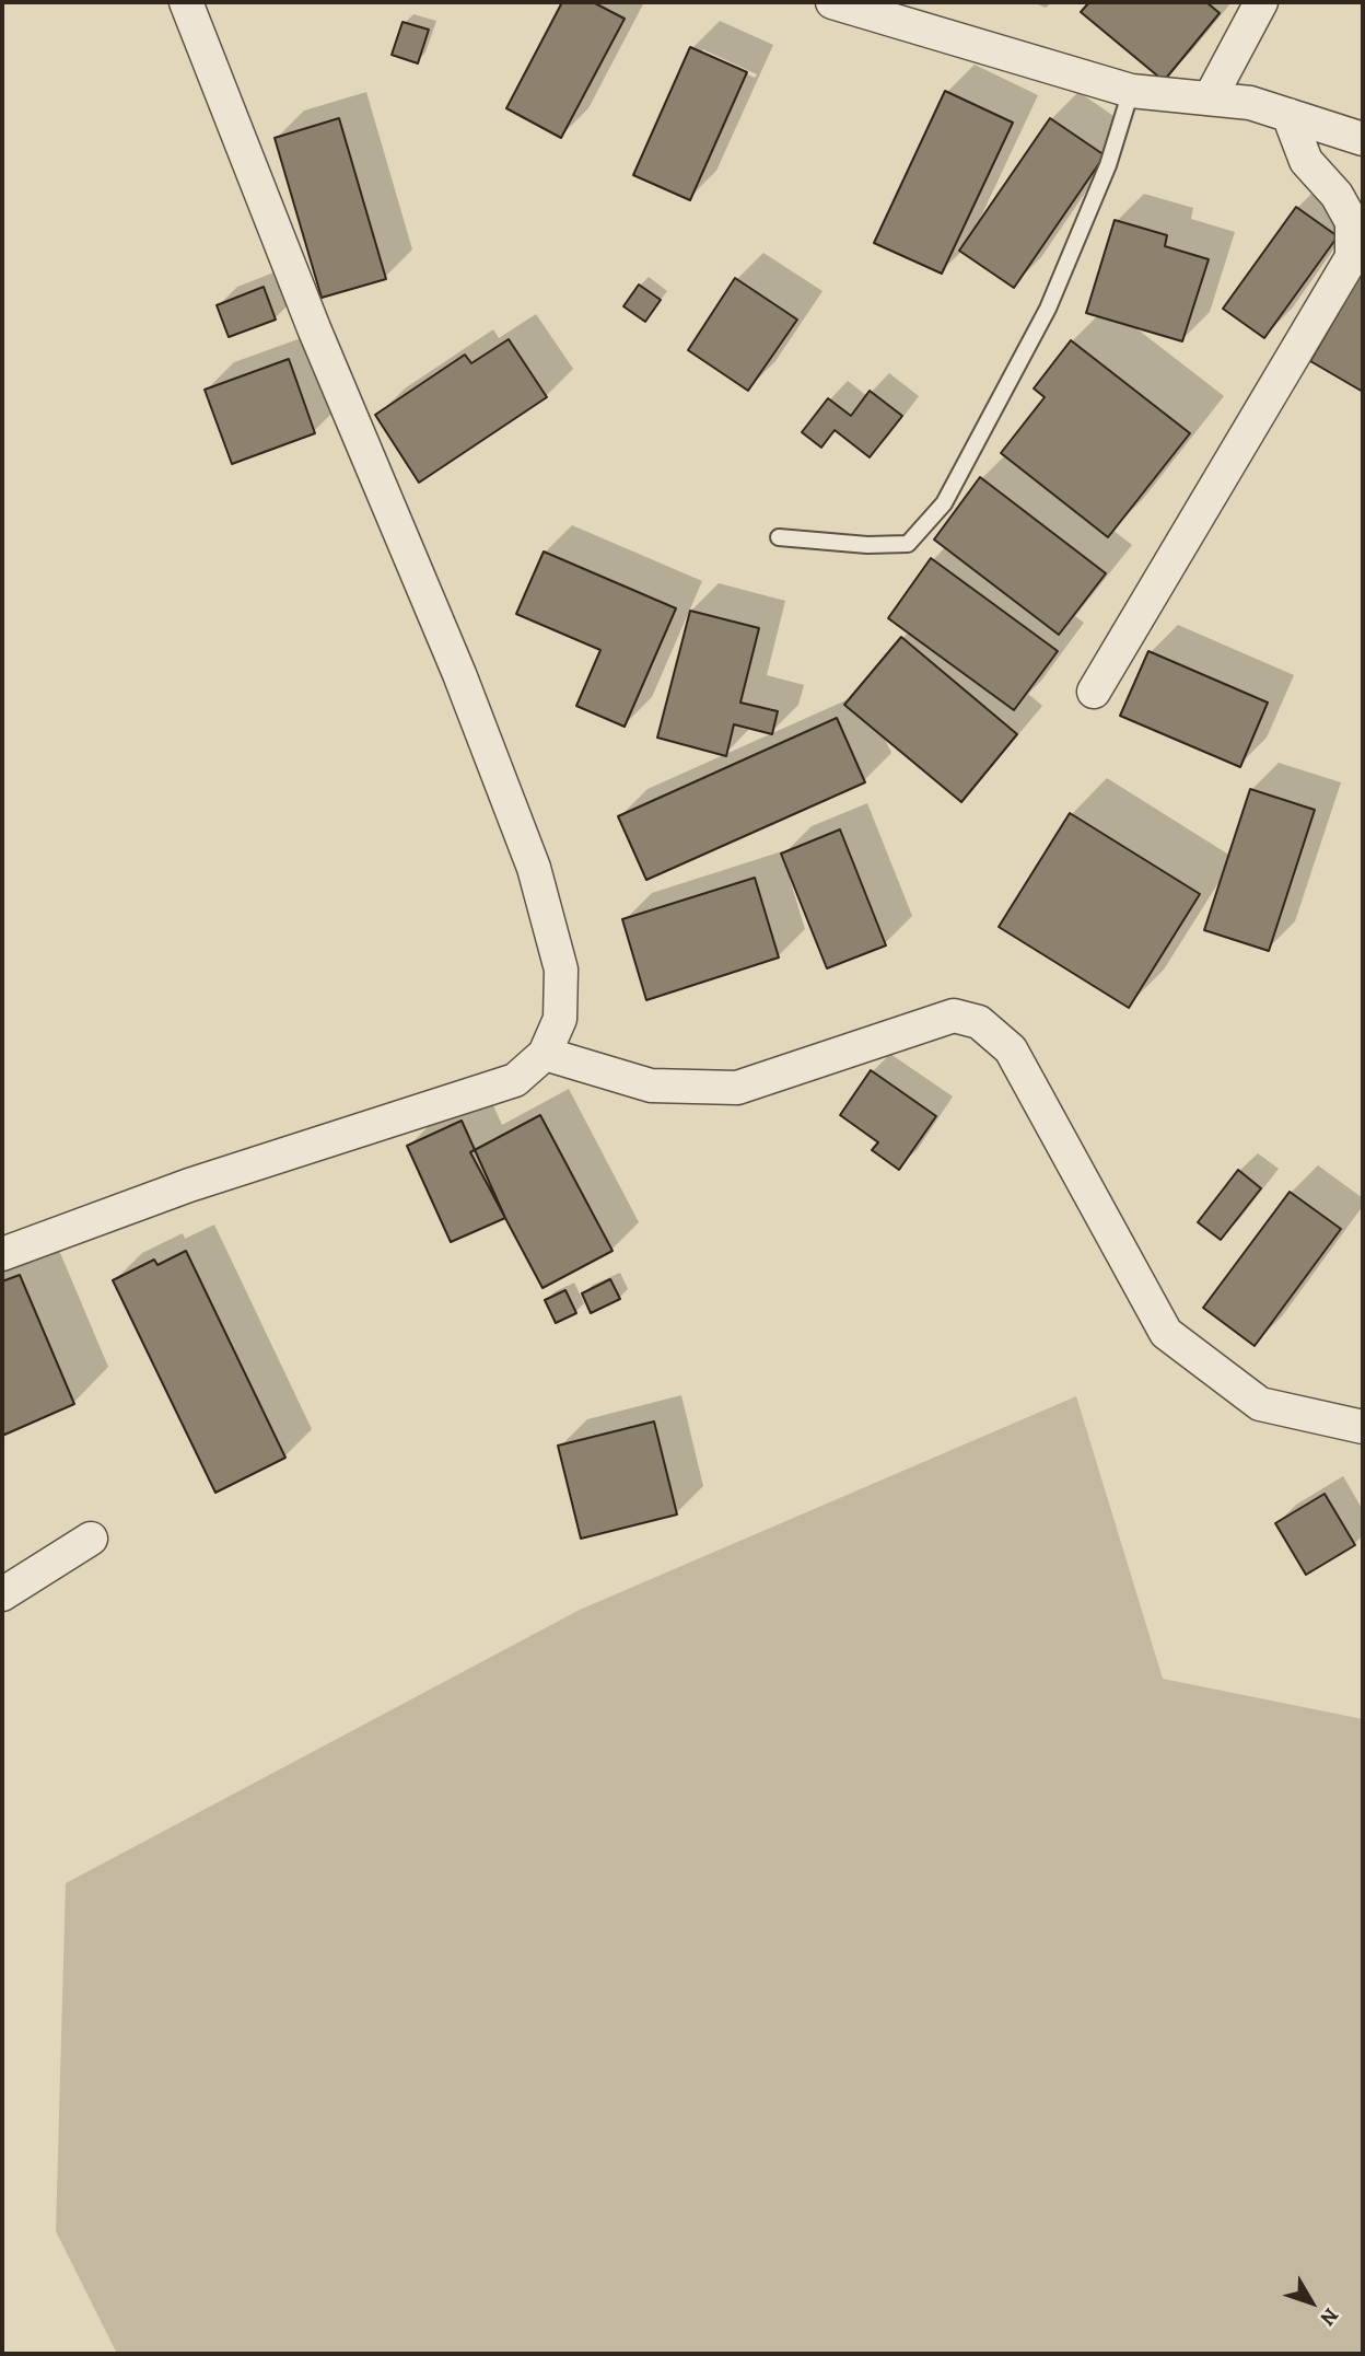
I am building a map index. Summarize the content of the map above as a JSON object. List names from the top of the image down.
{
  "north": "bottom right"
}
